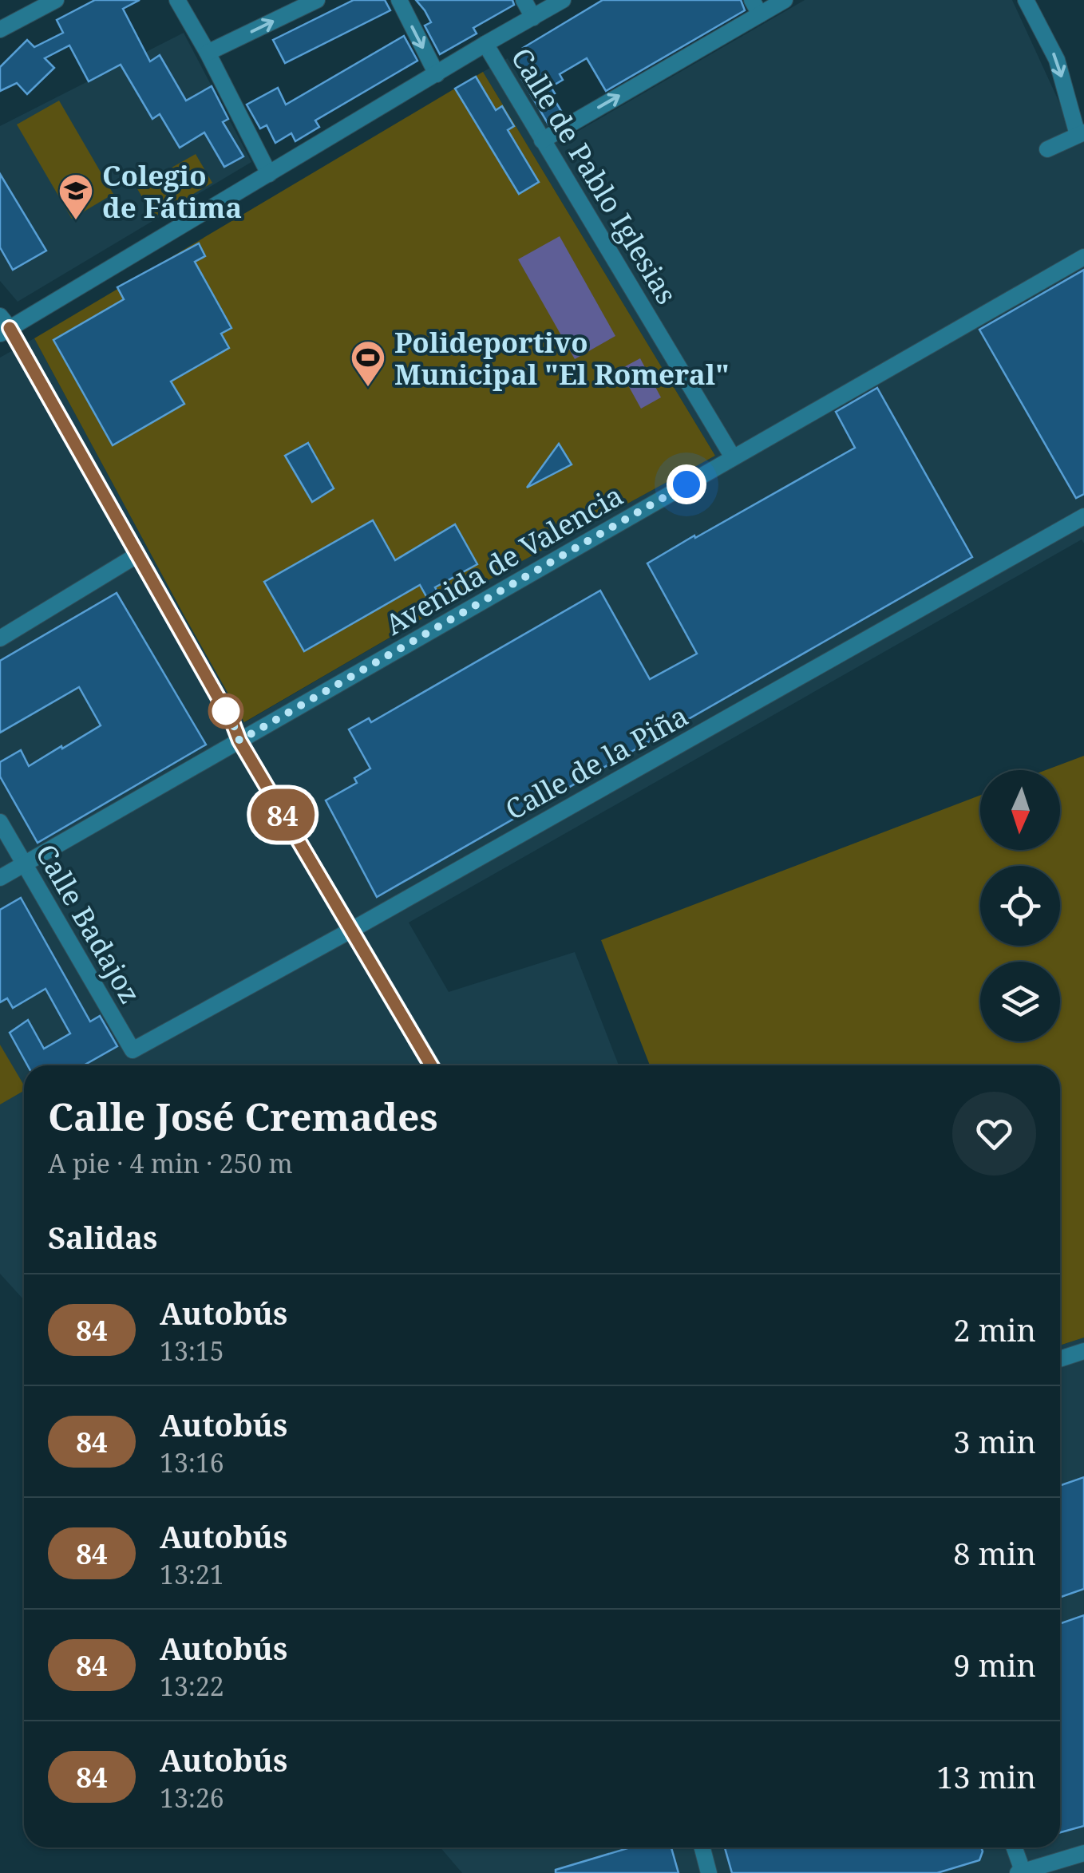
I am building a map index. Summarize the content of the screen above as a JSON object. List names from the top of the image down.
{
  "streets": {
    "street": [
      "Calle de Pablo Iglesias",
      "Avenida de Valencia",
      "Calle de la Piña",
      "Calle Badajoz"
    ]
  },
  "crossings": [
    ["Calle de Pablo Iglesias", "Avenida de Valencia"],
    ["Avenida de Valencia", "Calle Badajoz"],
    ["Calle de la Piña", "Calle Badajoz"]
  ],
  "places": {
    "school or university": ["Colegio de Fátima"],
    "sports": ["Polideportivo Municipal \"El Romeral\""]
  },
  "lines": ["bus line 84"],
  "north": "bottom",
  "page": {
    "on_map": "84",
    "heading": [
      ["Calle José Cremades", "A pie · 4 min · 250 m"],
      "Salidas"
    ],
    "list": [
      {
        "mark": "84",
        "name": "Autobús",
        "note": "13:15",
        "value": "2 min"
      },
      {
        "mark": "84",
        "name": "Autobús",
        "note": "13:16",
        "value": "3 min"
      },
      {
        "mark": "84",
        "name": "Autobús",
        "note": "13:21",
        "value": "8 min"
      },
      {
        "mark": "84",
        "name": "Autobús",
        "note": "13:22",
        "value": "9 min"
      },
      {
        "mark": "84",
        "name": "Autobús",
        "note": "13:26",
        "value": "13 min"
      }
    ]
  }
}
